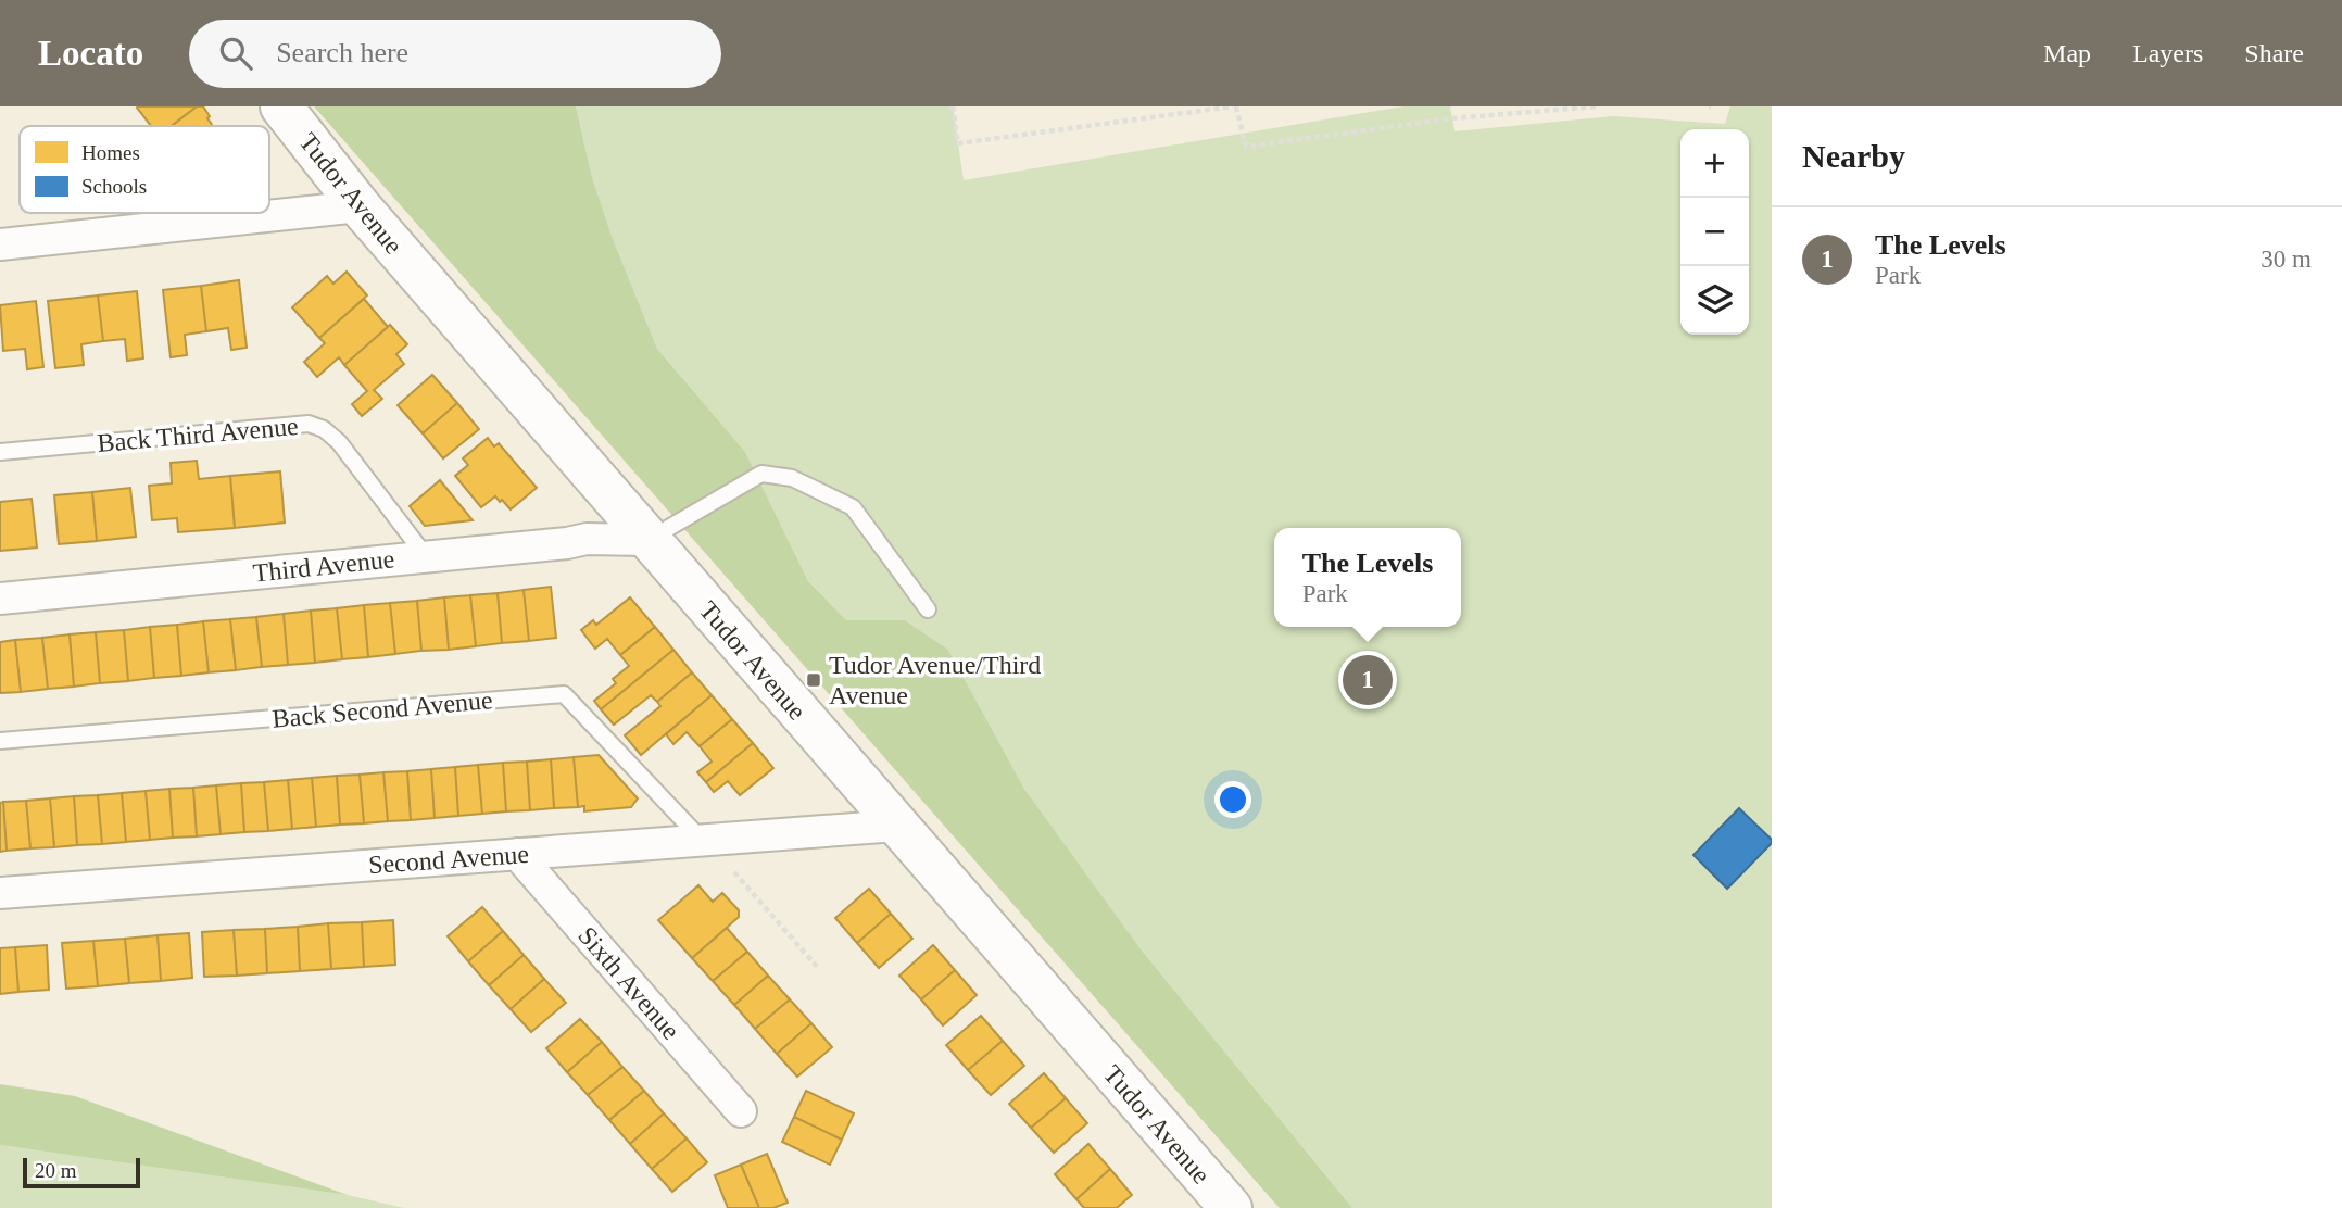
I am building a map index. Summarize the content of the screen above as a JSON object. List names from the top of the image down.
{
  "streets": {
    "main road": ["Tudor Avenue"],
    "street": ["Third Avenue", "Second Avenue", "Sixth Avenue"],
    "lane": ["Back Third Avenue", "Back Second Avenue"]
  },
  "crossings": [
    ["Tudor Avenue", "Third Avenue"],
    ["Tudor Avenue", "Second Avenue"],
    ["Back Third Avenue", "Third Avenue"],
    ["Back Second Avenue", "Second Avenue"],
    ["Second Avenue", "Sixth Avenue"]
  ],
  "places": {
    "transit": ["Tudor Avenue/Third Avenue"]
  },
  "legend": ["Homes", "Schools"],
  "scale_bar": "20 m",
  "page": {
    "header": "Locato",
    "search": "Search here",
    "nav": ["Map", "Layers", "Share"],
    "heading": "Nearby",
    "map_buttons": ["+", "−"],
    "list": [
      {
        "mark": "1",
        "name": "The Levels",
        "note": "Park",
        "value": "30 m"
      }
    ],
    "popup": ["The Levels", "Park"],
    "pins": "1",
    "scale": "20 m"
  }
}
